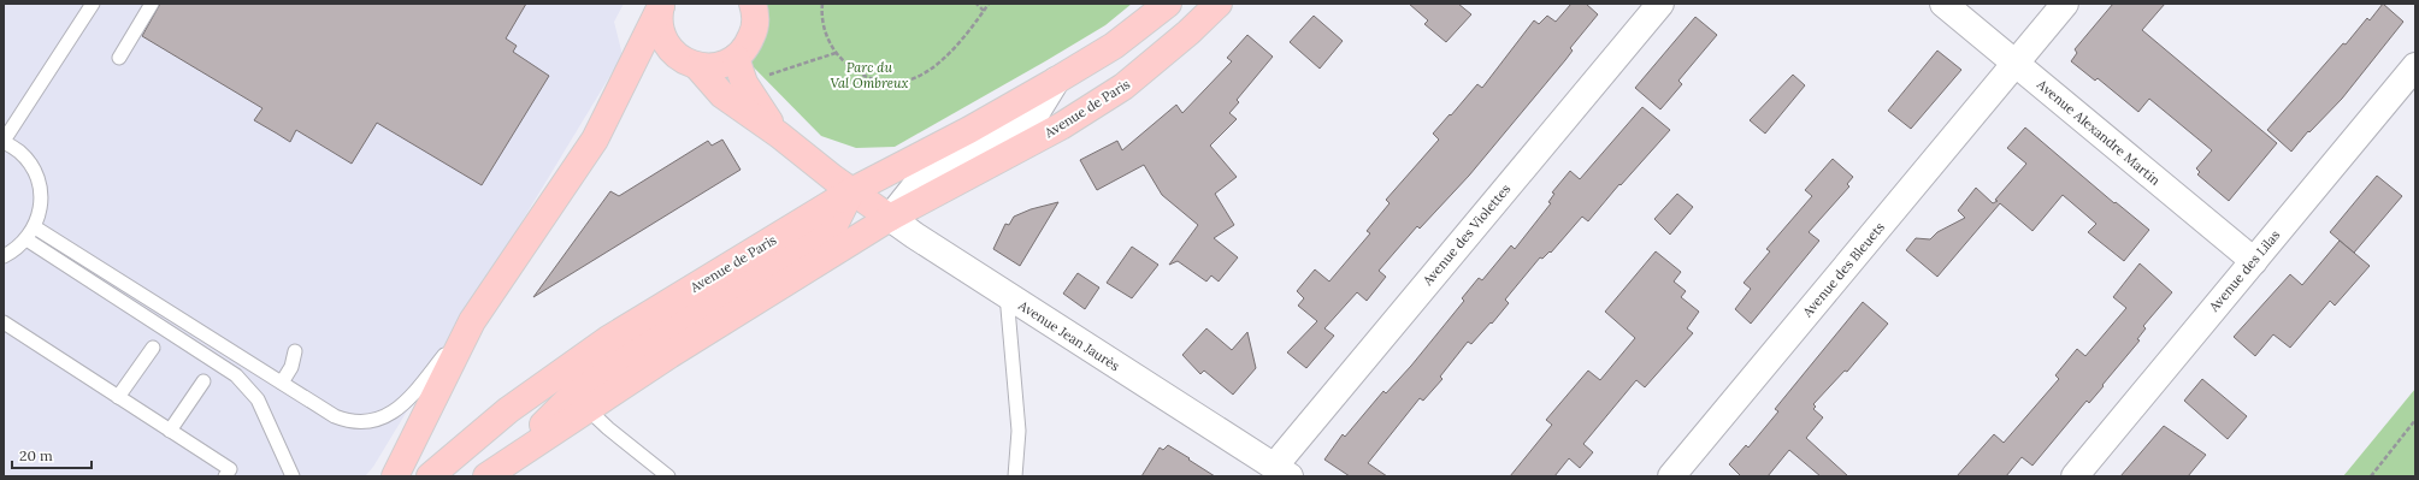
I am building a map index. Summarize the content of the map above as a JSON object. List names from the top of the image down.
{
  "streets": {
    "main road": ["Avenue de Paris", "Avenue Jean Jaurès"],
    "street": [
      "Avenue Alexandre Martin",
      "Avenue des Violettes",
      "Avenue des Bleuets",
      "Avenue des Lilas"
    ]
  },
  "crossings": [
    ["Avenue de Paris", "Avenue Jean Jaurès"],
    ["Avenue Alexandre Martin", "Avenue des Bleuets"],
    ["Avenue Alexandre Martin", "Avenue des Lilas"],
    ["Avenue des Violettes", "Avenue Jean Jaurès"]
  ],
  "parks": ["Parc du Val Ombreux"],
  "scale_bar": "20 m"
}
